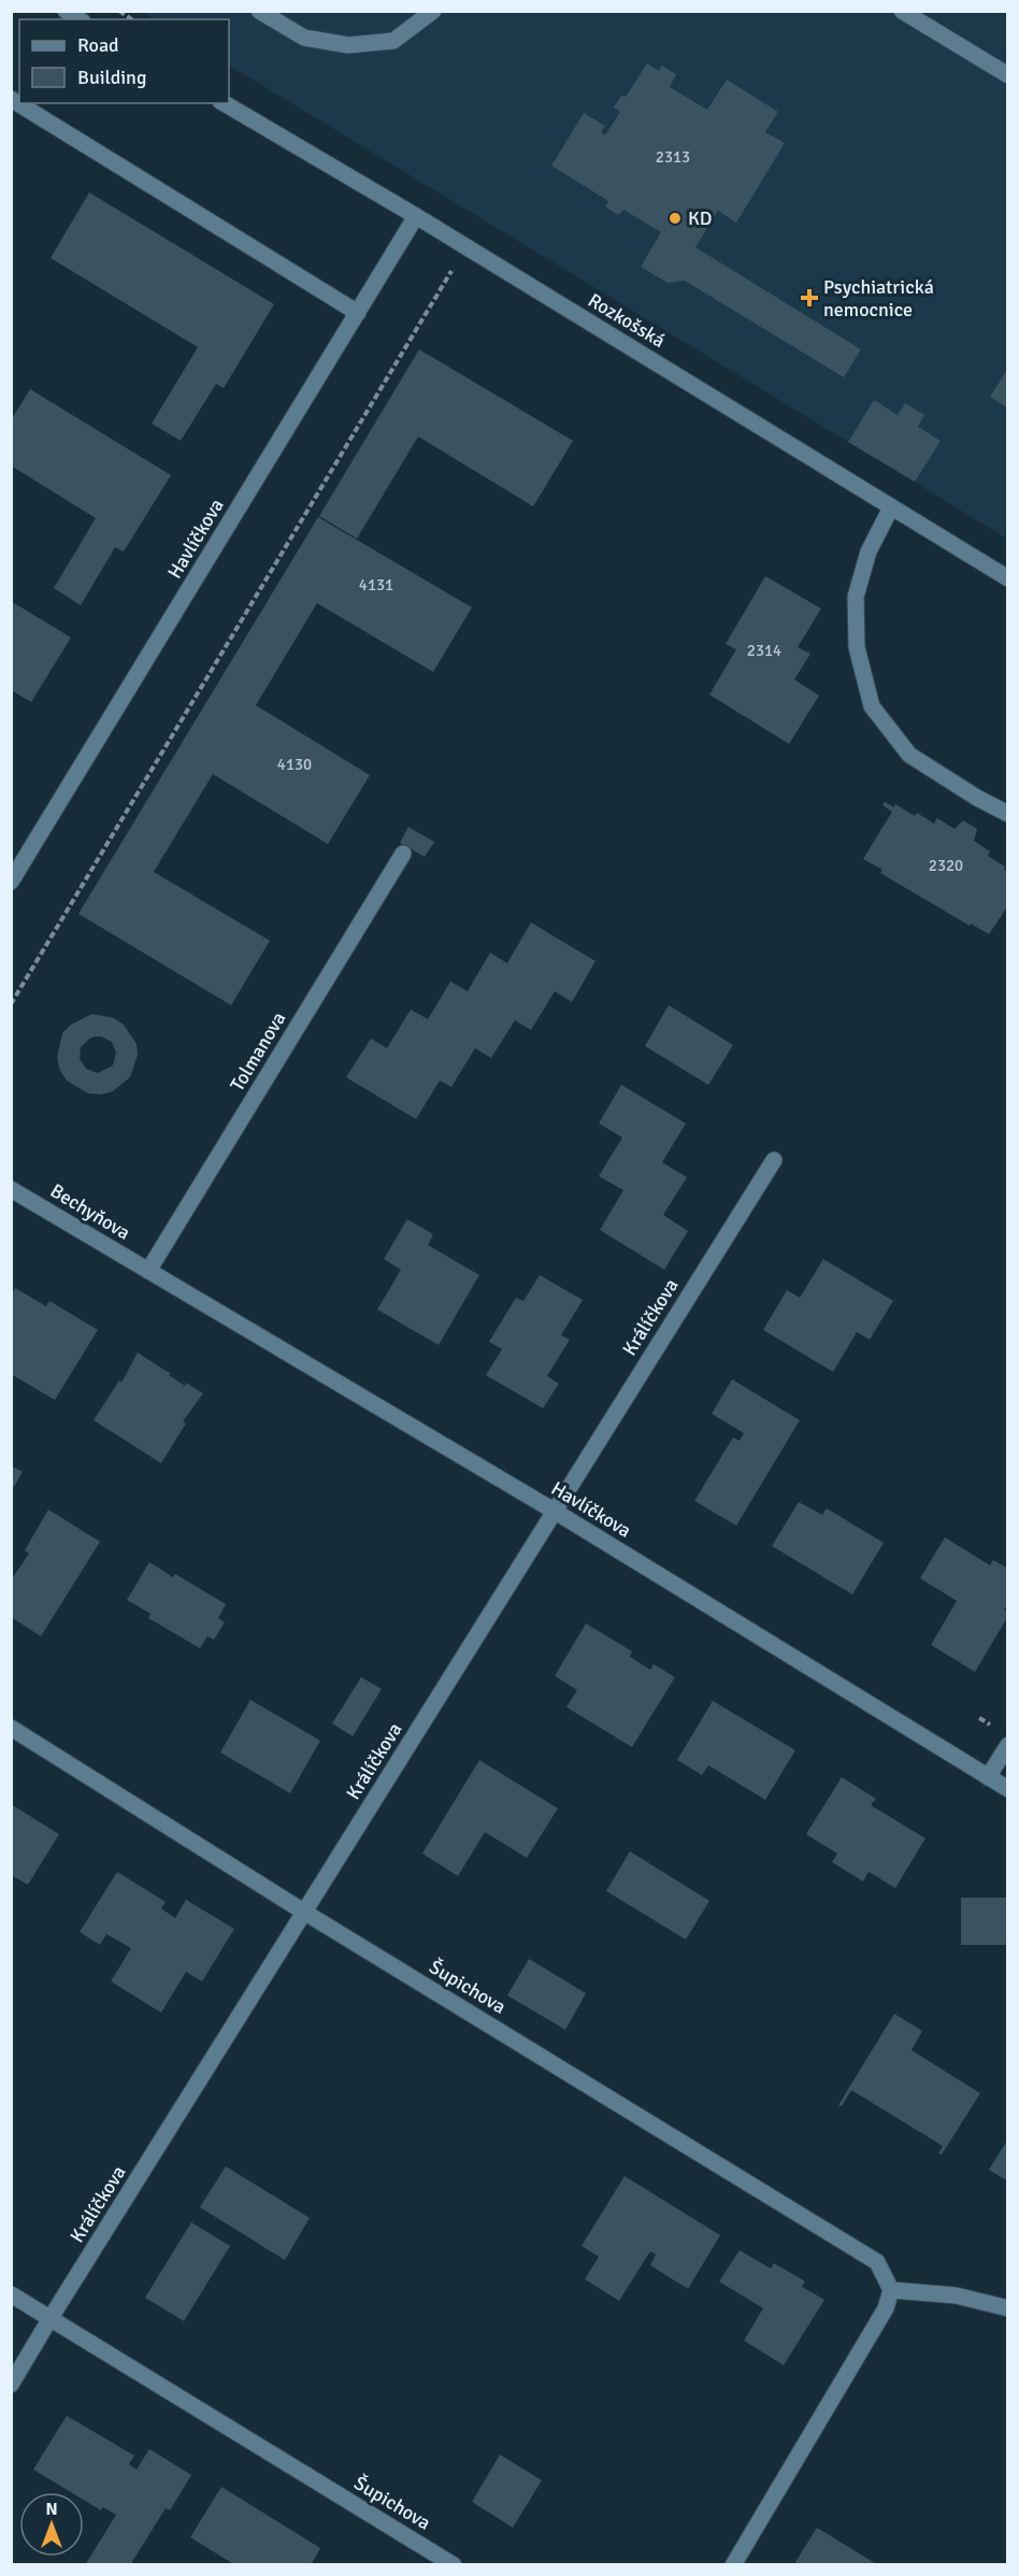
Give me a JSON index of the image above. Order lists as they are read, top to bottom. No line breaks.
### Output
{"streets":{"street":["Rozkošská","Havlíčkova","Tolmanova","Bechyňova","Králíčkova","Šupichova"]},"crossings":[["Rozkošská","Havlíčkova"],["Havlíčkova","Tolmanova"],["Havlíčkova","Bechyňova"],["Havlíčkova","Králíčkova"],["Tolmanova","Bechyňova"],["Králíčkova","Šupichova"]],"places":{"other":["KD"],"health":["Psychiatrická nemocnice"]},"house_numbers":["2313","4131","2314","4130","2320"],"legend":["Road","Building"],"north":"top"}
